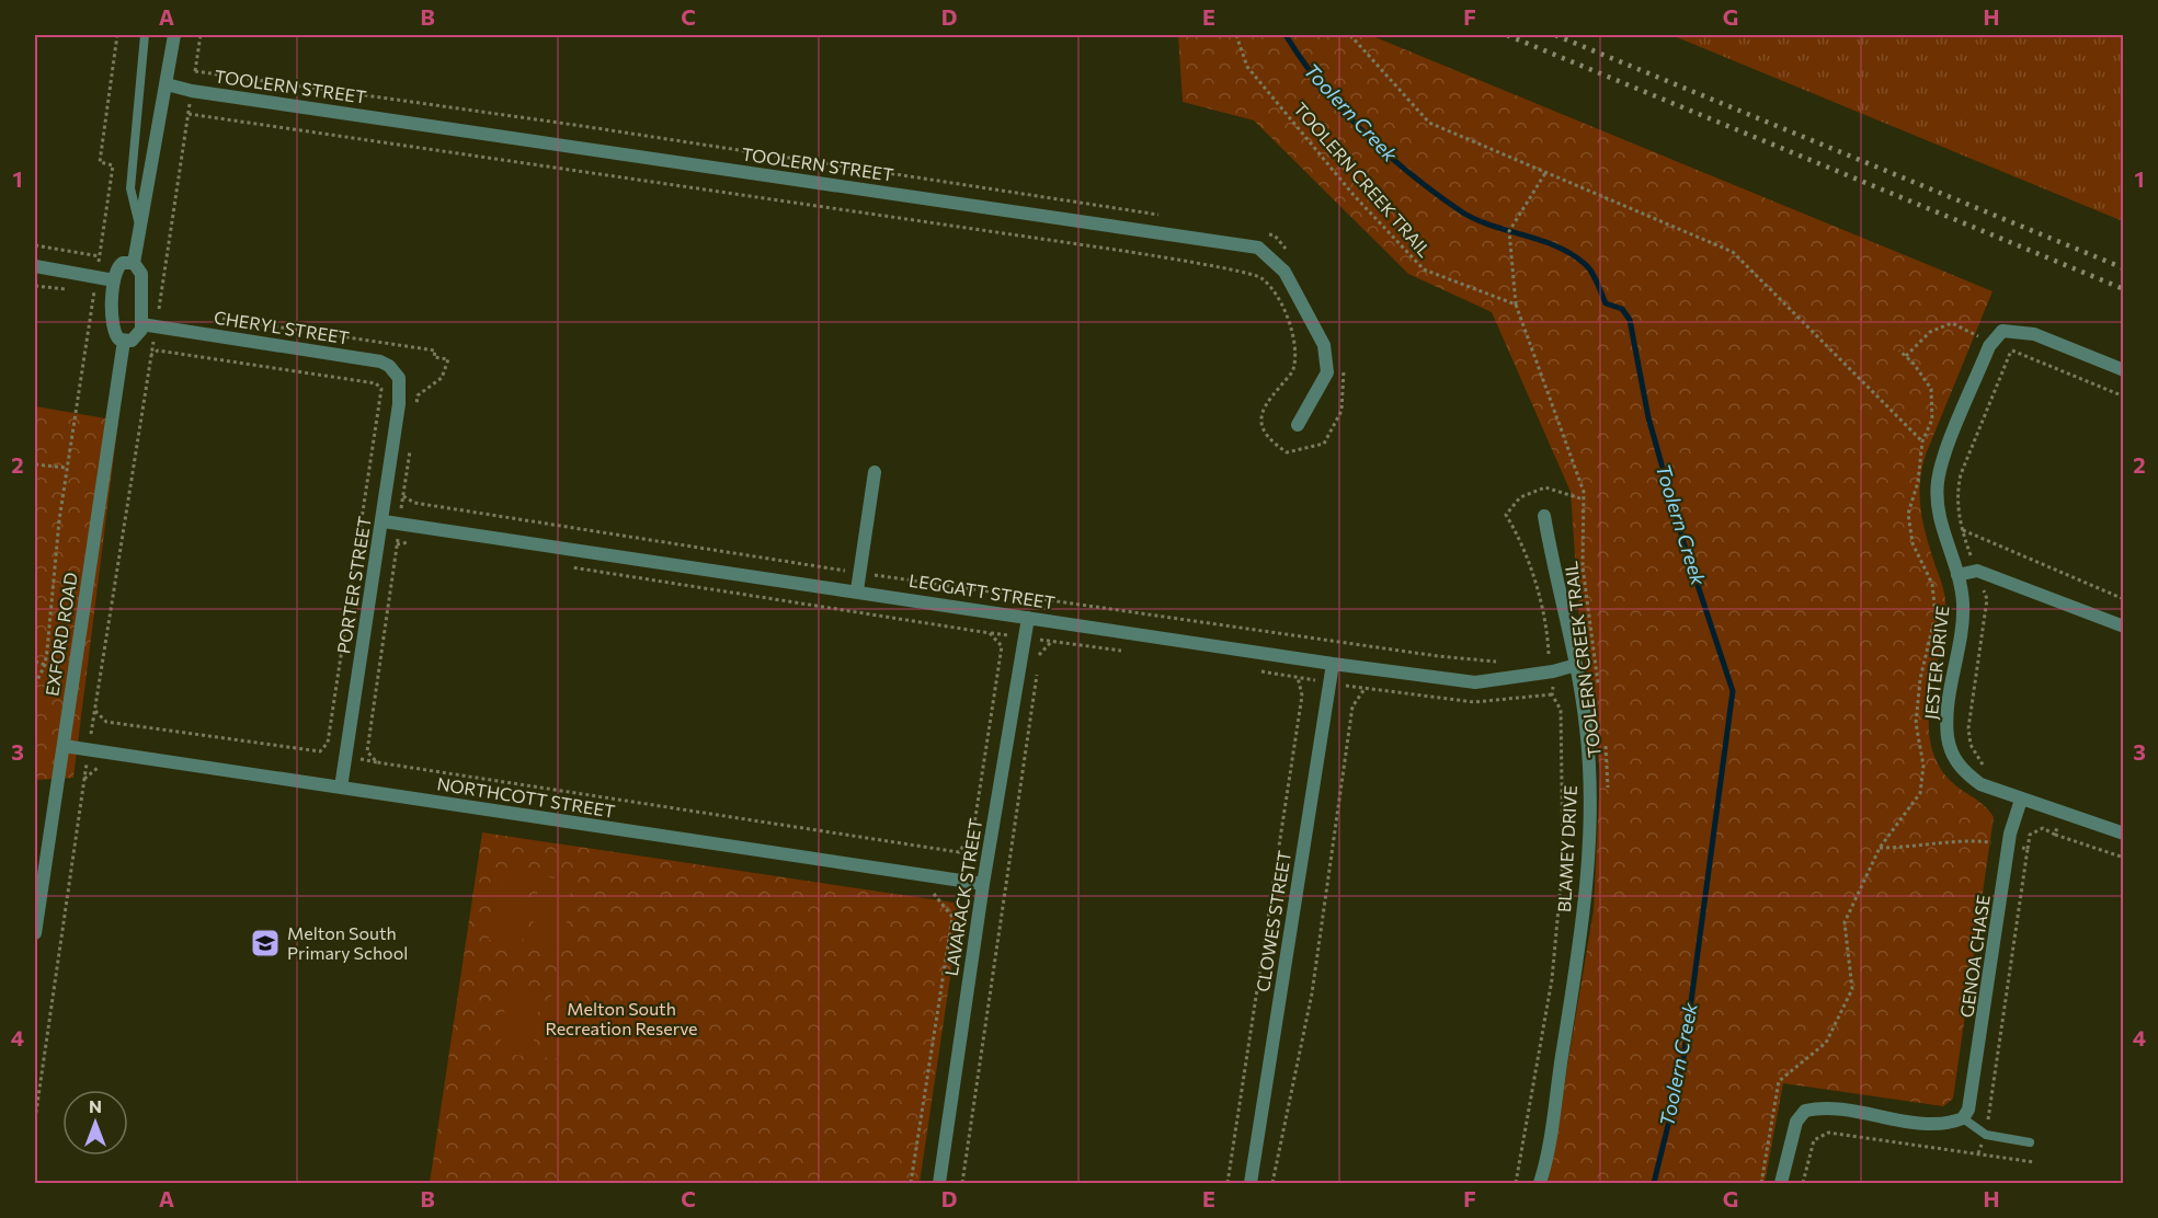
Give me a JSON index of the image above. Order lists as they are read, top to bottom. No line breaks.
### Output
{"streets":{"street":["TOOLERN STREET","CHERYL STREET","PORTER STREET","LEGGATT STREET","EXFORD ROAD","JESTER DRIVE","NORTHCOTT STREET","BLAMEY DRIVE","LAVARACK STREET","CLOWES STREET","GENOA CHASE"],"path":["TOOLERN CREEK TRAIL"]},"crossings":[["CHERYL STREET","PORTER STREET"],["PORTER STREET","LEGGATT STREET"],["PORTER STREET","NORTHCOTT STREET"],["LEGGATT STREET","BLAMEY DRIVE"],["LEGGATT STREET","LAVARACK STREET"],["LEGGATT STREET","CLOWES STREET"],["EXFORD ROAD","NORTHCOTT STREET"],["JESTER DRIVE","GENOA CHASE"],["NORTHCOTT STREET","LAVARACK STREET"]],"water":["Toolern Creek"],"parks":["Melton South Recreation Reserve"],"places":{"school or university":["Melton South Primary School"]},"north":"top","grid":{"columns":["A","B","C","D","E","F","G","H"],"rows":["1","2","3","4"]}}
